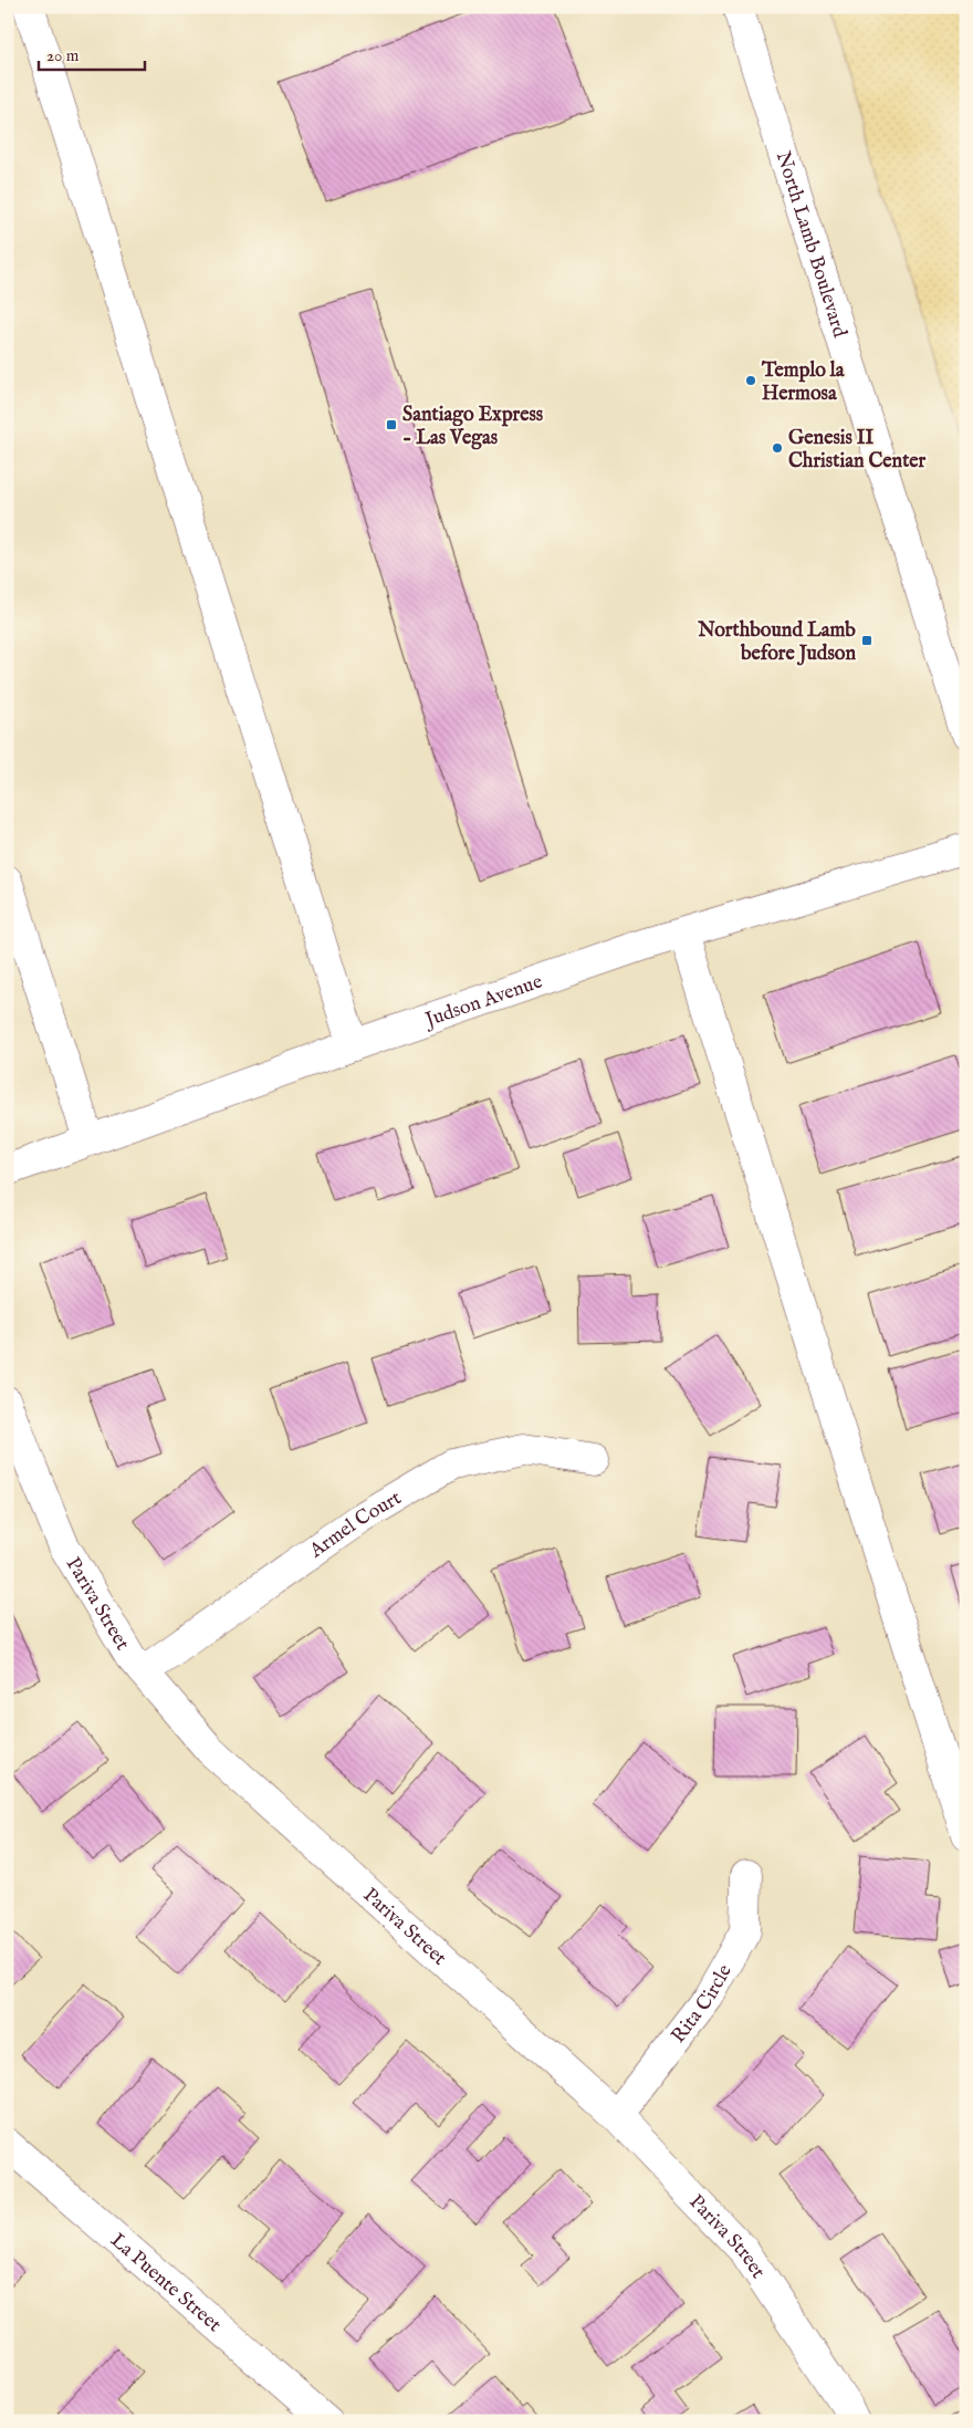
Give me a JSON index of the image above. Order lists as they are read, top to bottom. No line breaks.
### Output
{"streets":{"street":["North Lamb Boulevard","Judson Avenue","Armel Court","Pariva Street","Rita Circle","La Puente Street"]},"crossings":[["Armel Court","Pariva Street"],["Pariva Street","Rita Circle"]],"places":{"other":["Templo la Hermosa","Genesis II Christian Center"],"transit":["Santiago Express - Las Vegas","Northbound Lamb before Judson"]},"scale_bar":"20 m"}
